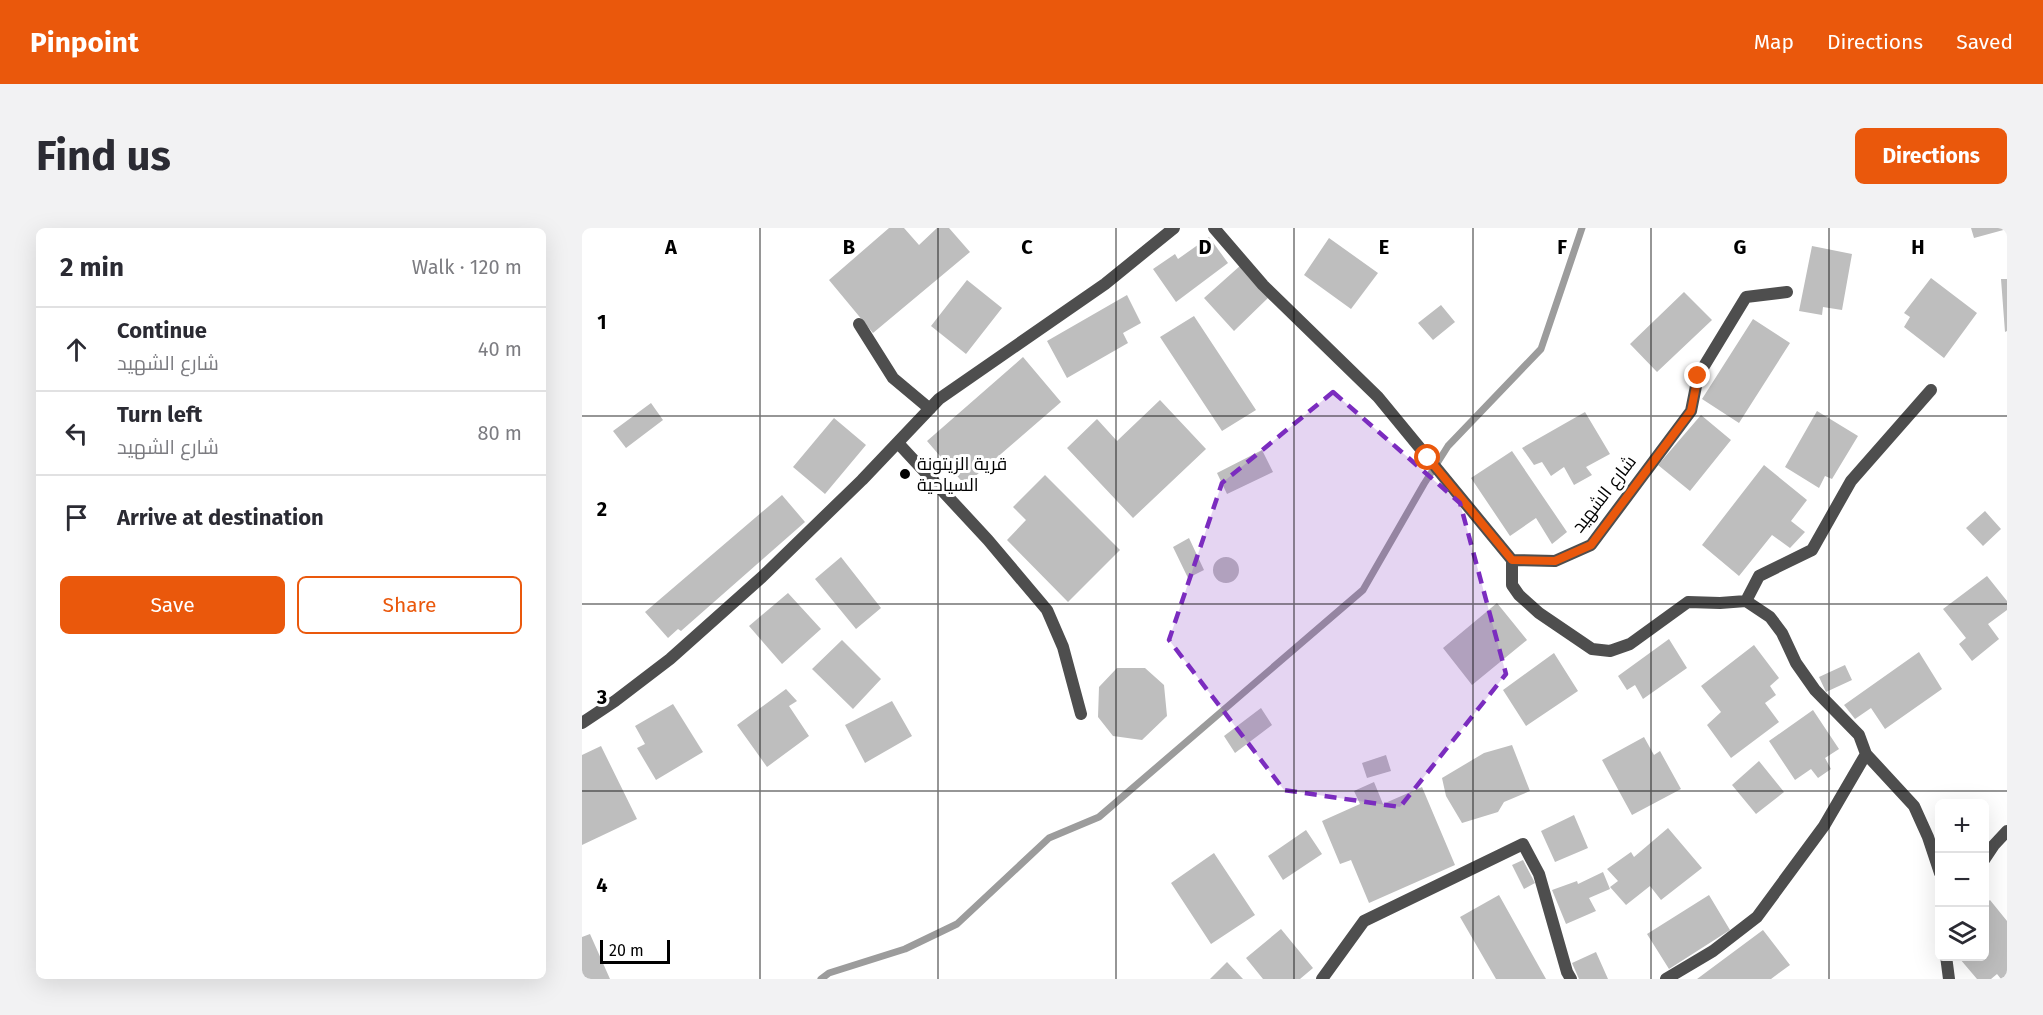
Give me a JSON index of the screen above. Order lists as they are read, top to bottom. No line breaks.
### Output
{"streets":{"street":["شارع الشهيد"]},"places":["قرية الزيتونة السياحية"],"scale_bar":"20 m","page":{"header":"Pinpoint","nav":["Map","Directions","Saved"],"buttons":["Directions",["Save","Share"]],"title":"Find us","heading":["2 min","Walk · 120 m"],"list":[["Continue","شارع الشهيد","40 m"],["Turn left","شارع الشهيد","80 m"],"Arrive at destination"],"map_buttons":["+","−"],"scale":"20 m"},"grid":{"columns":["A","B","C","D","E","F","G","H"],"rows":["1","2","3","4"]}}
